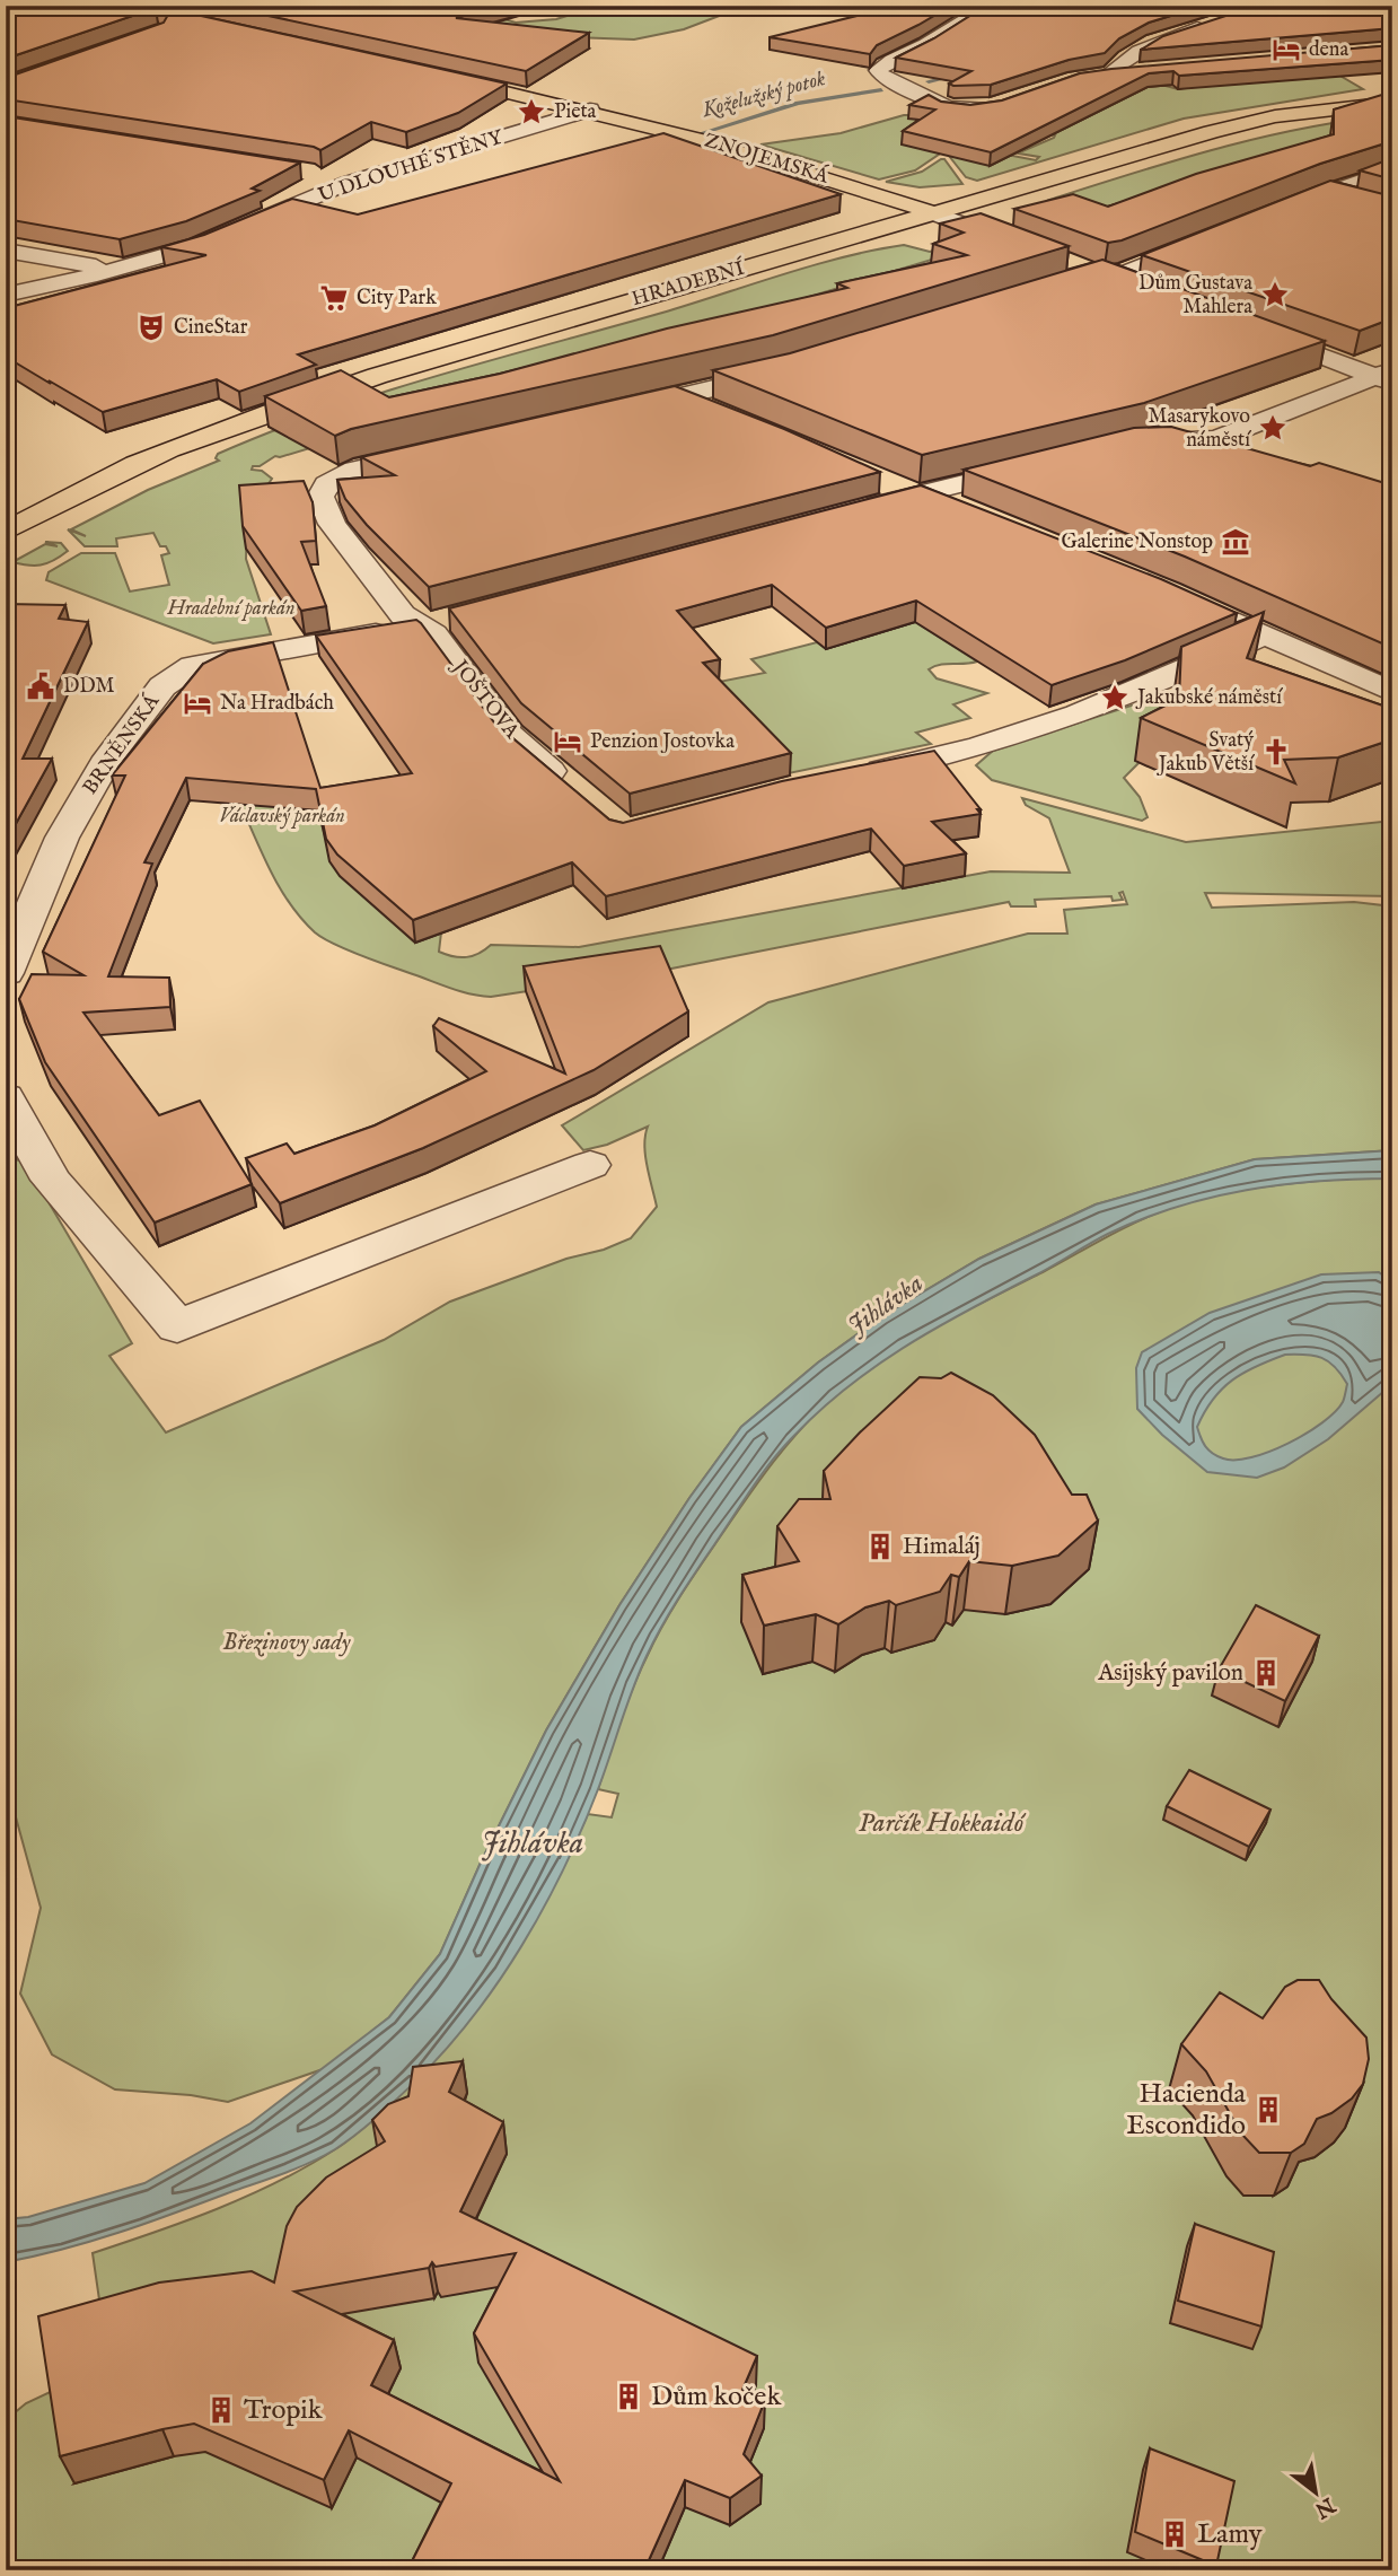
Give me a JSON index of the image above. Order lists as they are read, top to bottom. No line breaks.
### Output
{"streets":{"main road":["ZNOJEMSKÁ","HRADEBNÍ"],"street":["U DLOUHÉ STĚNY","JOŠTOVA","BRNĚNSKÁ"]},"crossings":[["ZNOJEMSKÁ","U DLOUHÉ STĚNY"],["ZNOJEMSKÁ","HRADEBNÍ"],["JOŠTOVA","BRNĚNSKÁ"]],"water":["Koželužský potok","Jihlávka"],"parks":["Hradební parkán","Václavský parkán","Březinovy sady","Parčík Hokkaidó"],"places":{"hotel":["dena","Na Hradbách","Penzion Jostovka"],"place":["Pieta","Dům Gustava Mahlera","Masarykovo náměstí","Jakubské náměstí"],"supermarket":["City Park"],"theatre":["CineStar"],"museum":["Galerine Nonstop"],"public building":["DDM"],"church":["Svatý Jakub Větší"],"building":["Himaláj","Asijský pavilon","Hacienda Escondido","Dům koček","Tropik","Lamy"]},"north":"bottom right"}
